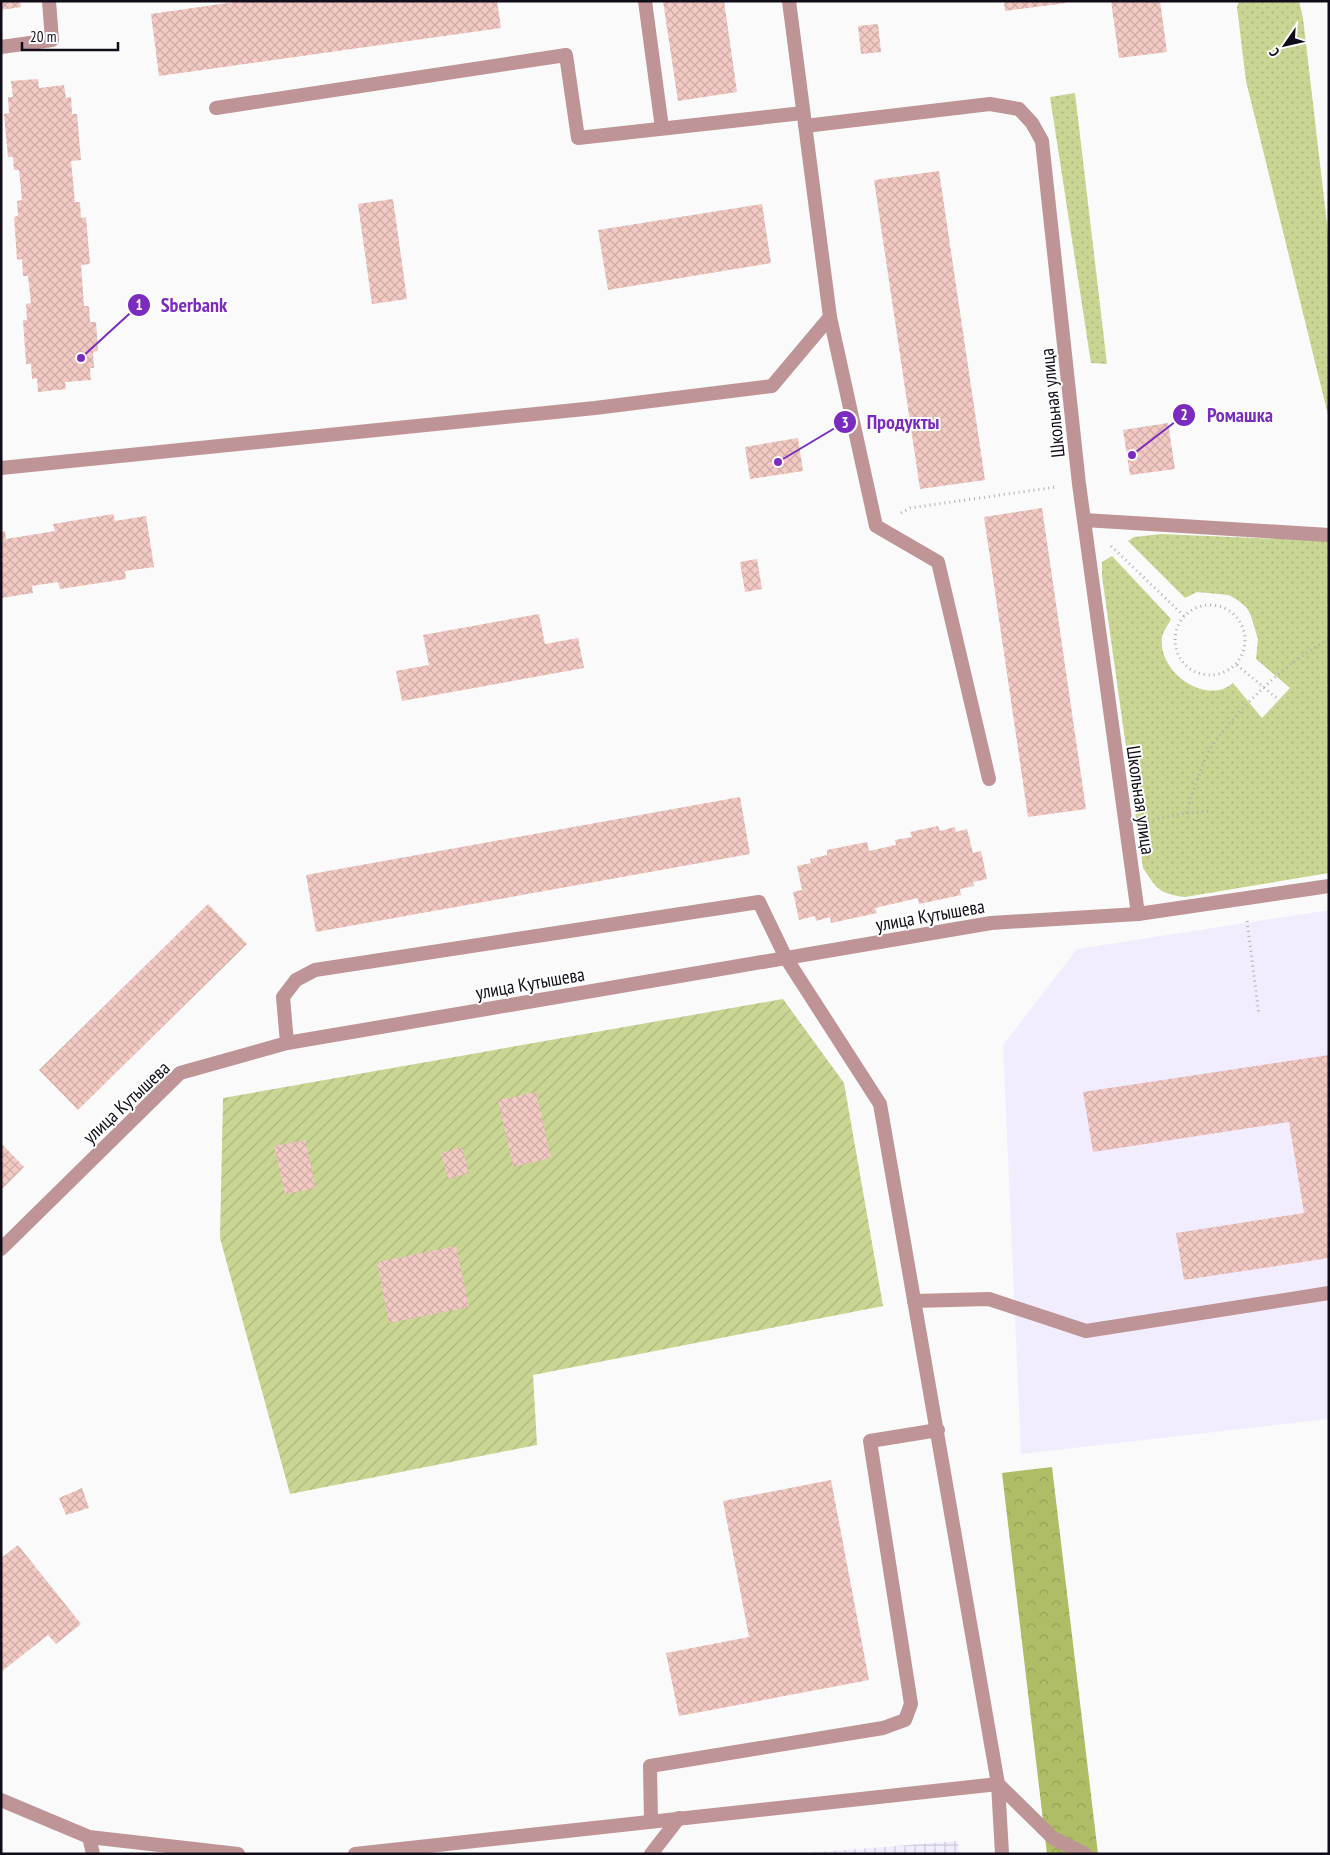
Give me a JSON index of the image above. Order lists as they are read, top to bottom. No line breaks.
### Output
{"streets":{"street":["Школьная улица","улица Кутышева"]},"crossings":[["Школьная улица","улица Кутышева"]],"places":["Sberbank","Ромашка","Продукты"],"scale_bar":"20 m","north":"bottom left"}
